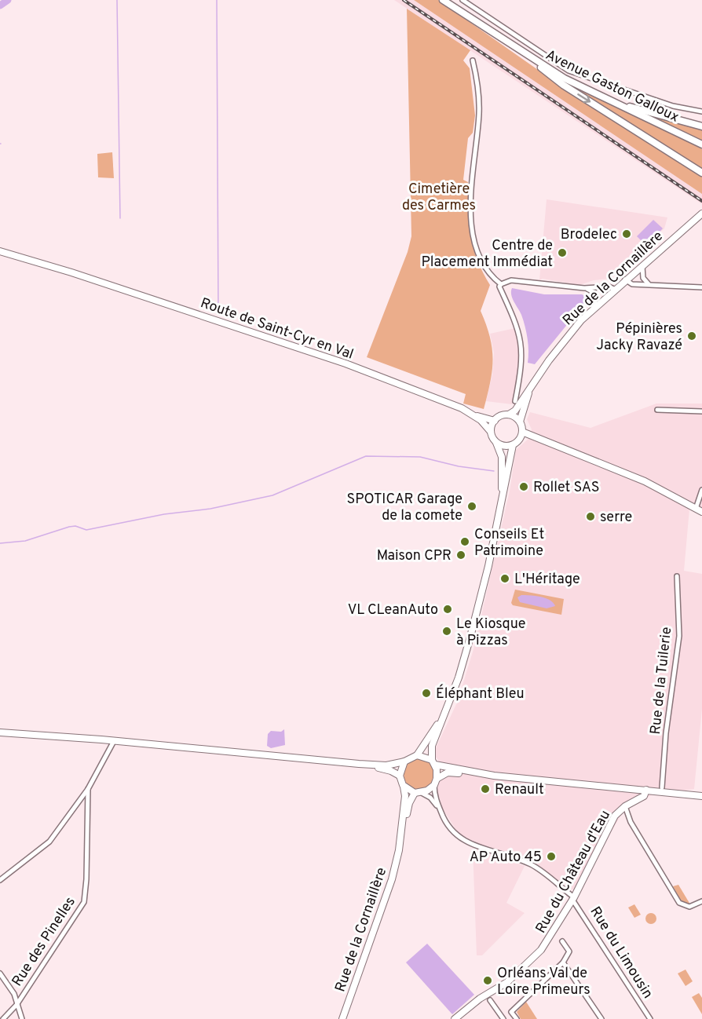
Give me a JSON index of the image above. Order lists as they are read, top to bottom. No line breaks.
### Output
{"streets":{"main road":["Avenue Gaston Galloux","Rue de la Cornaillère","Route de Saint-Cyr en Val","Rue du Château d'Eau"],"street":["Rue de la Tuilerie","Rue des Pinelles","Rue du Limousin"]},"crossings":[["Rue de la Cornaillère","Route de Saint-Cyr en Val"],["Rue du Château d'Eau","Rue du Limousin"]],"parks":["Cimetière des Carmes"],"places":["Brodelec","Centre de Placement Immédiat","Pépinières Jacky Ravazé","Rollet SAS","SPOTICAR Garage de la comete","serre","Conseils Et Patrimoine","Maison CPR","L'Héritage","VL CLeanAuto","Le Kiosque à Pizzas","Éléphant Bleu","Renault","AP Auto 45","Orléans Val de Loire Primeurs"]}
